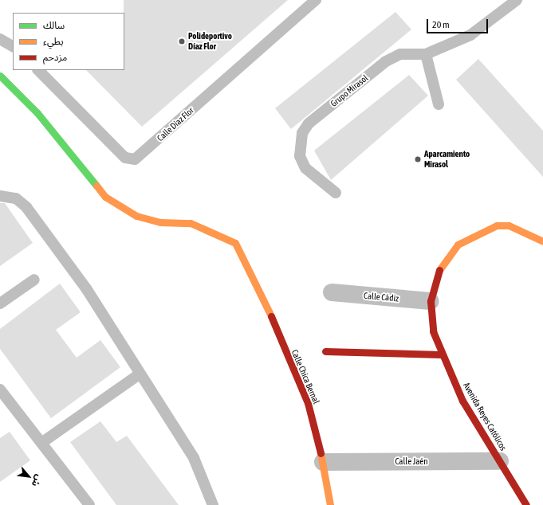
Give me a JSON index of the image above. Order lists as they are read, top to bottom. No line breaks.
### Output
{"streets":{"street":["Calle Cádiz","Calle Chica Bernal","Avenida Reyes Católicos","Calle Jaén"],"lane":["Grupo Mirasol","Calle Diaz Flor"]},"crossings":[["Calle Cádiz","Avenida Reyes Católicos"],["Calle Chica Bernal","Calle Jaén"],["Avenida Reyes Católicos","Calle Jaén"]],"places":["Polideportivo Díaz Flor","Aparcamiento Mirasol"],"legend":["سالك","بطيء","مزدحم"],"scale_bar":"20 m","north":"bottom right"}
